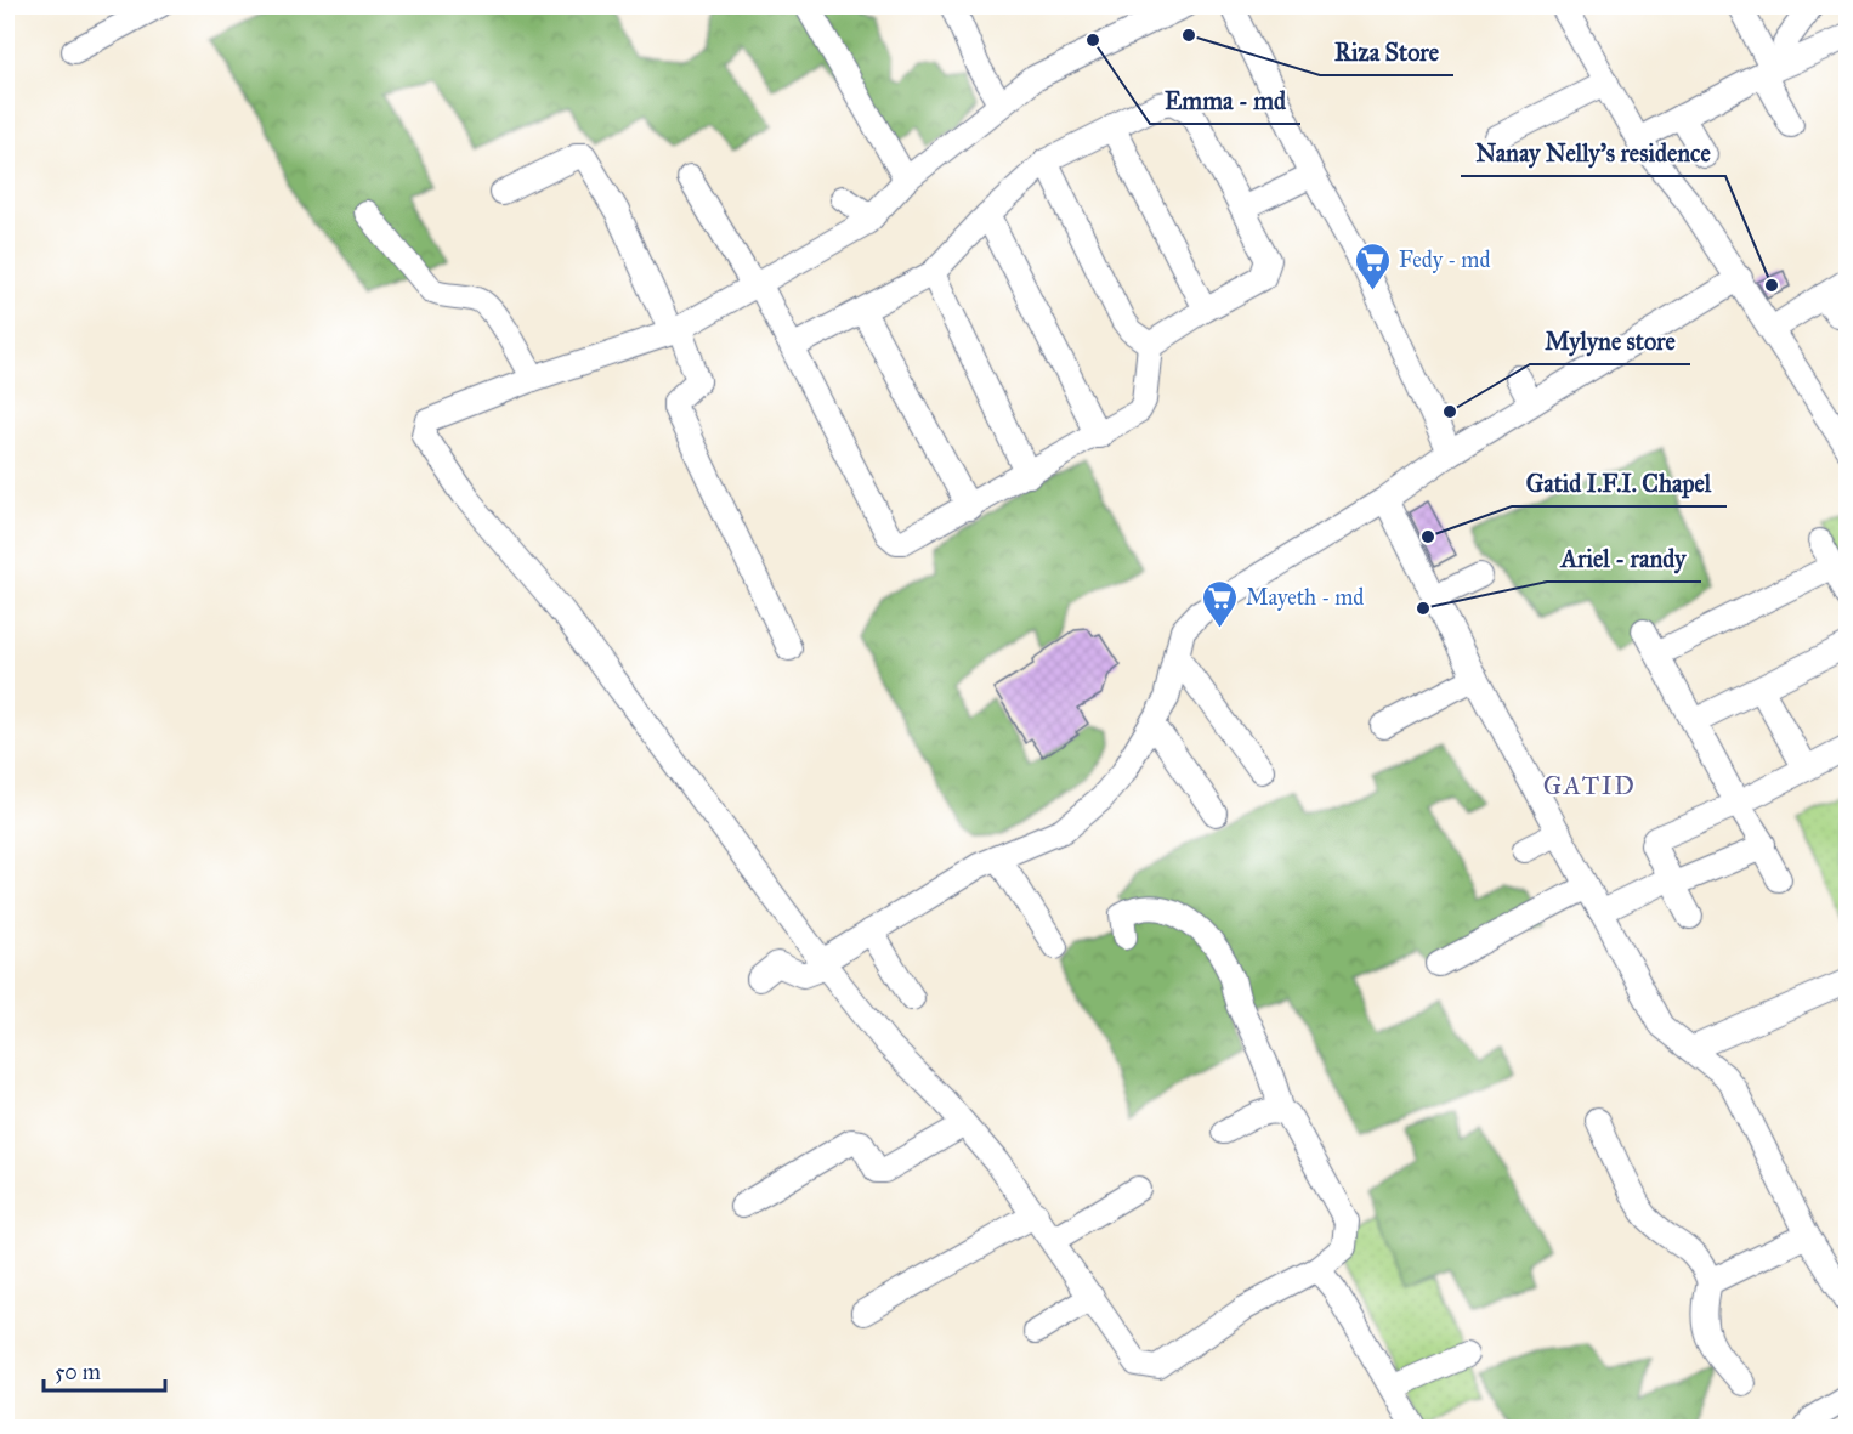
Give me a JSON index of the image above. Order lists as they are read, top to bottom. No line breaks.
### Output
{"districts":["GATID"],"places":{"other":["Riza Store","Emma - md","Nanay Nelly's residence","Mylyne store","Gatid I.F.I. Chapel","Ariel - randy"],"supermarket":["Fedy - md","Mayeth - md"]},"scale_bar":"50 m"}
